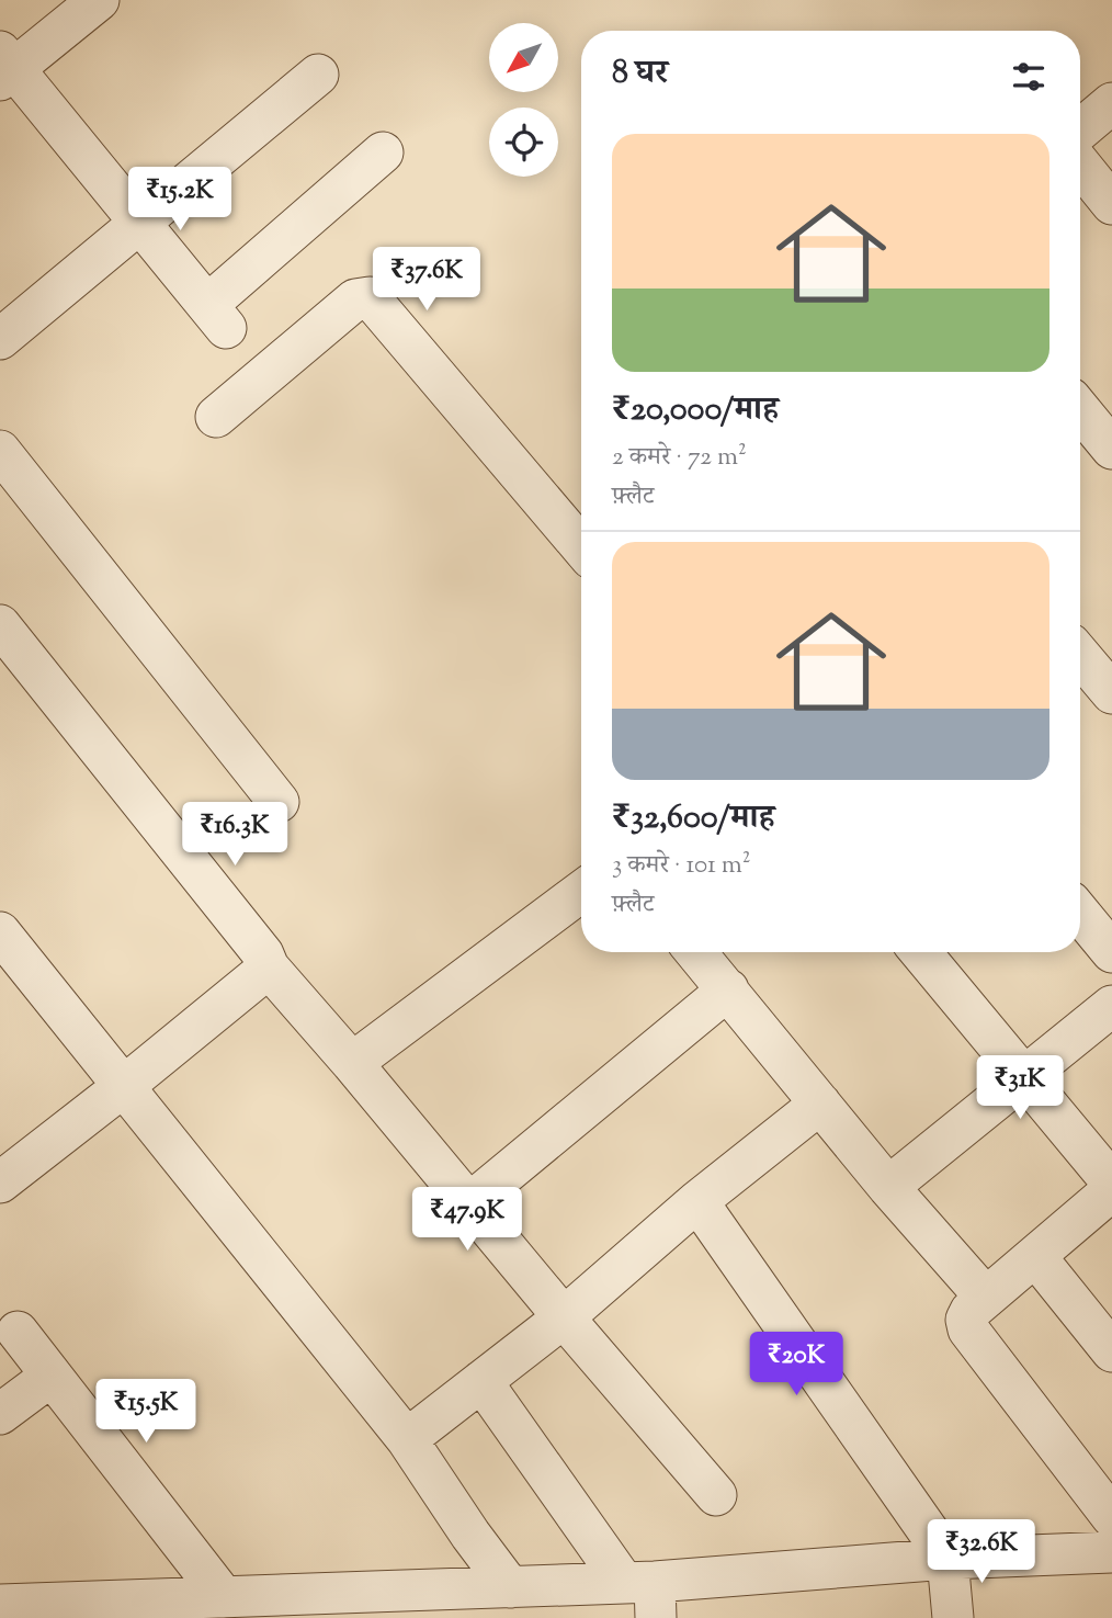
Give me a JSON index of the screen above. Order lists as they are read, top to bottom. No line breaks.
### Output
{"north":"bottom left","page":{"heading":"8 घर","list":[{"name":"₹20,000/माह","note":"2 कमरे · 72 m² · फ़्लैट"},{"name":"₹32,600/माह","note":"3 कमरे · 101 m² · फ़्लैट"}],"price":["₹15.2K","₹37.6K","₹16.3K","₹31K","₹47.9K","₹20K","₹15.5K","₹32.6K"]}}
